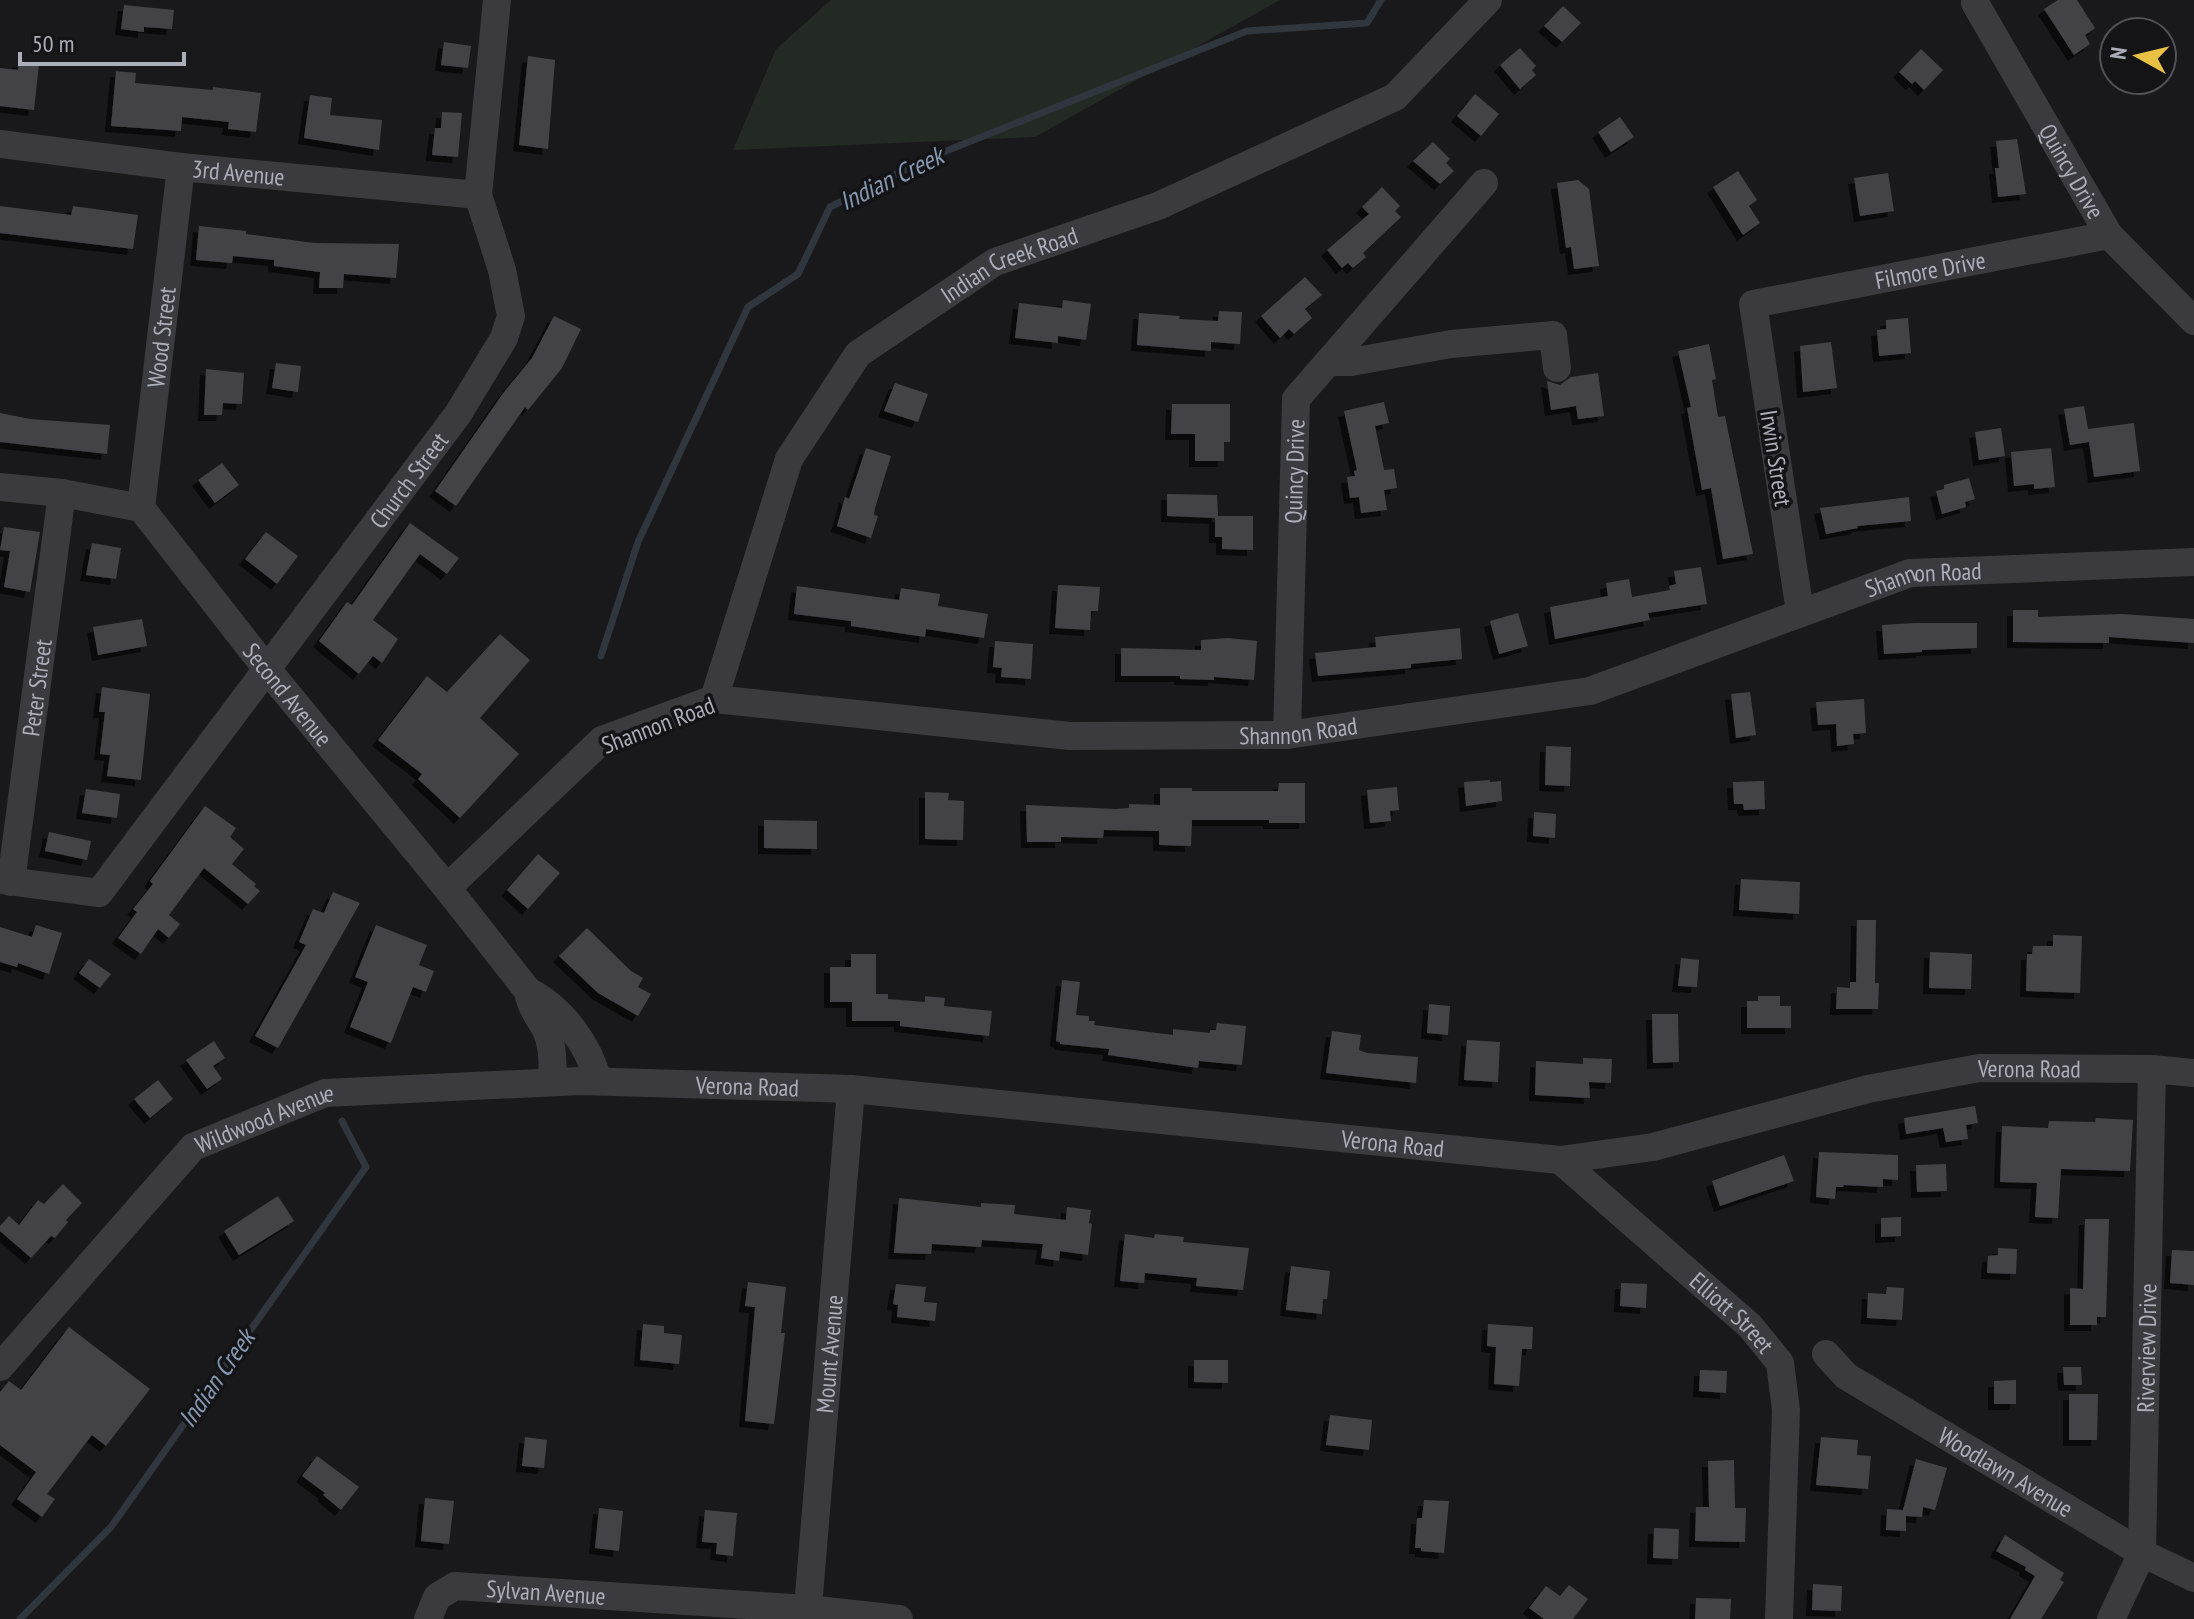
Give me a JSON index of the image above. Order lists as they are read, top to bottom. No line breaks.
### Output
{"streets":{"street":["Quincy Drive","3rd Avenue","Indian Creek Road","Filmore Drive","Wood Street","Irwin Street","Church Street","Shannon Road","Peter Street","Second Avenue","Verona Road","Wildwood Avenue","Elliott Street","Riverview Drive","Mount Avenue","Woodlawn Avenue","Sylvan Avenue"]},"crossings":[["Quincy Drive","Filmore Drive"],["Quincy Drive","Shannon Road"],["3rd Avenue","Wood Street"],["3rd Avenue","Church Street"],["Indian Creek Road","Shannon Road"],["Filmore Drive","Irwin Street"],["Wood Street","Second Avenue"],["Irwin Street","Shannon Road"],["Church Street","Peter Street"],["Church Street","Second Avenue"],["Shannon Road","Second Avenue"],["Second Avenue","Verona Road"],["Second Avenue","Wildwood Avenue"],["Verona Road","Wildwood Avenue"],["Verona Road","Elliott Street"],["Verona Road","Riverview Drive"],["Verona Road","Mount Avenue"],["Riverview Drive","Woodlawn Avenue"],["Mount Avenue","Sylvan Avenue"]],"water":["Indian Creek"],"scale_bar":"50 m","north":"left"}
